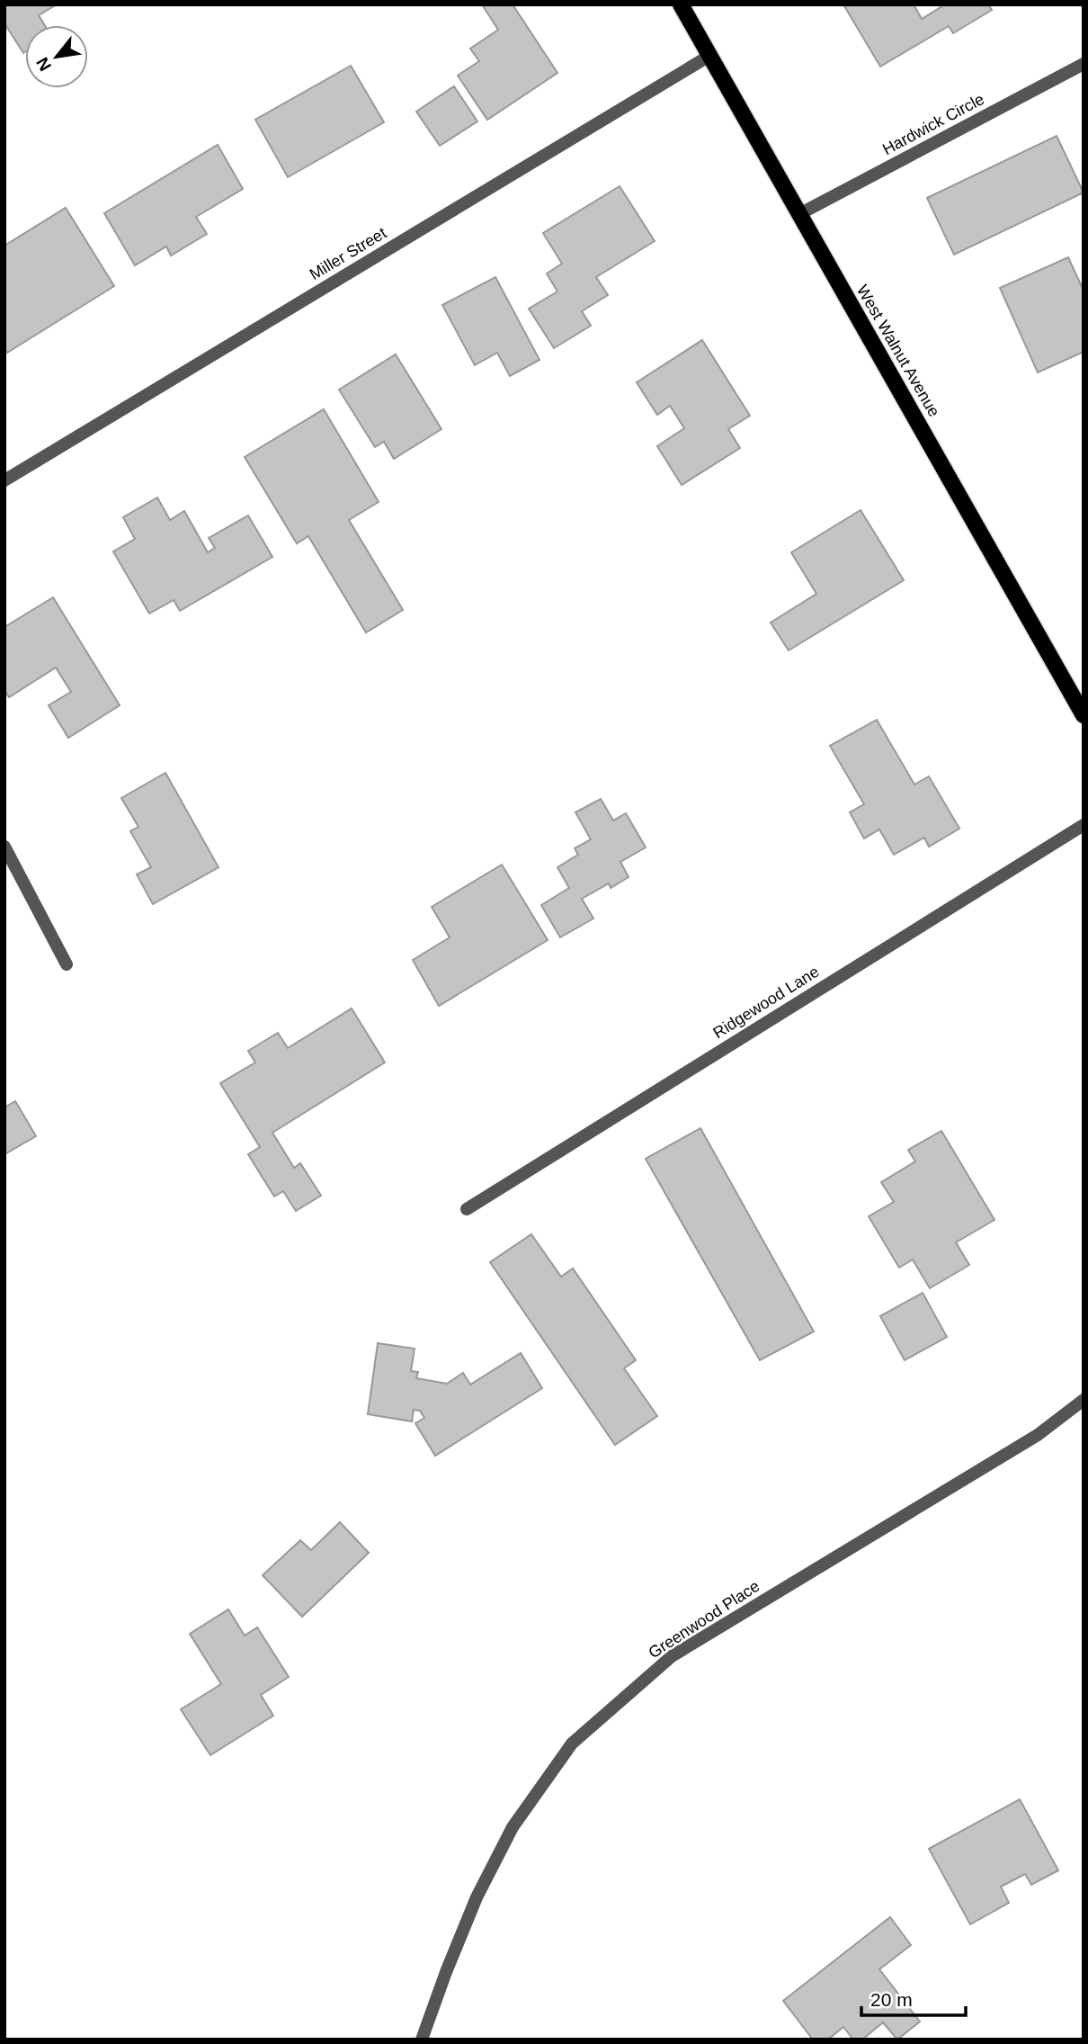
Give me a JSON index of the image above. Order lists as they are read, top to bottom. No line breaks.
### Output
{"streets":{"main road":["West Walnut Avenue"],"street":["Hardwick Circle","Miller Street","Ridgewood Lane","Greenwood Place"]},"crossings":[["Hardwick Circle","West Walnut Avenue"],["Miller Street","West Walnut Avenue"]],"scale_bar":"20 m","north":"bottom left"}
